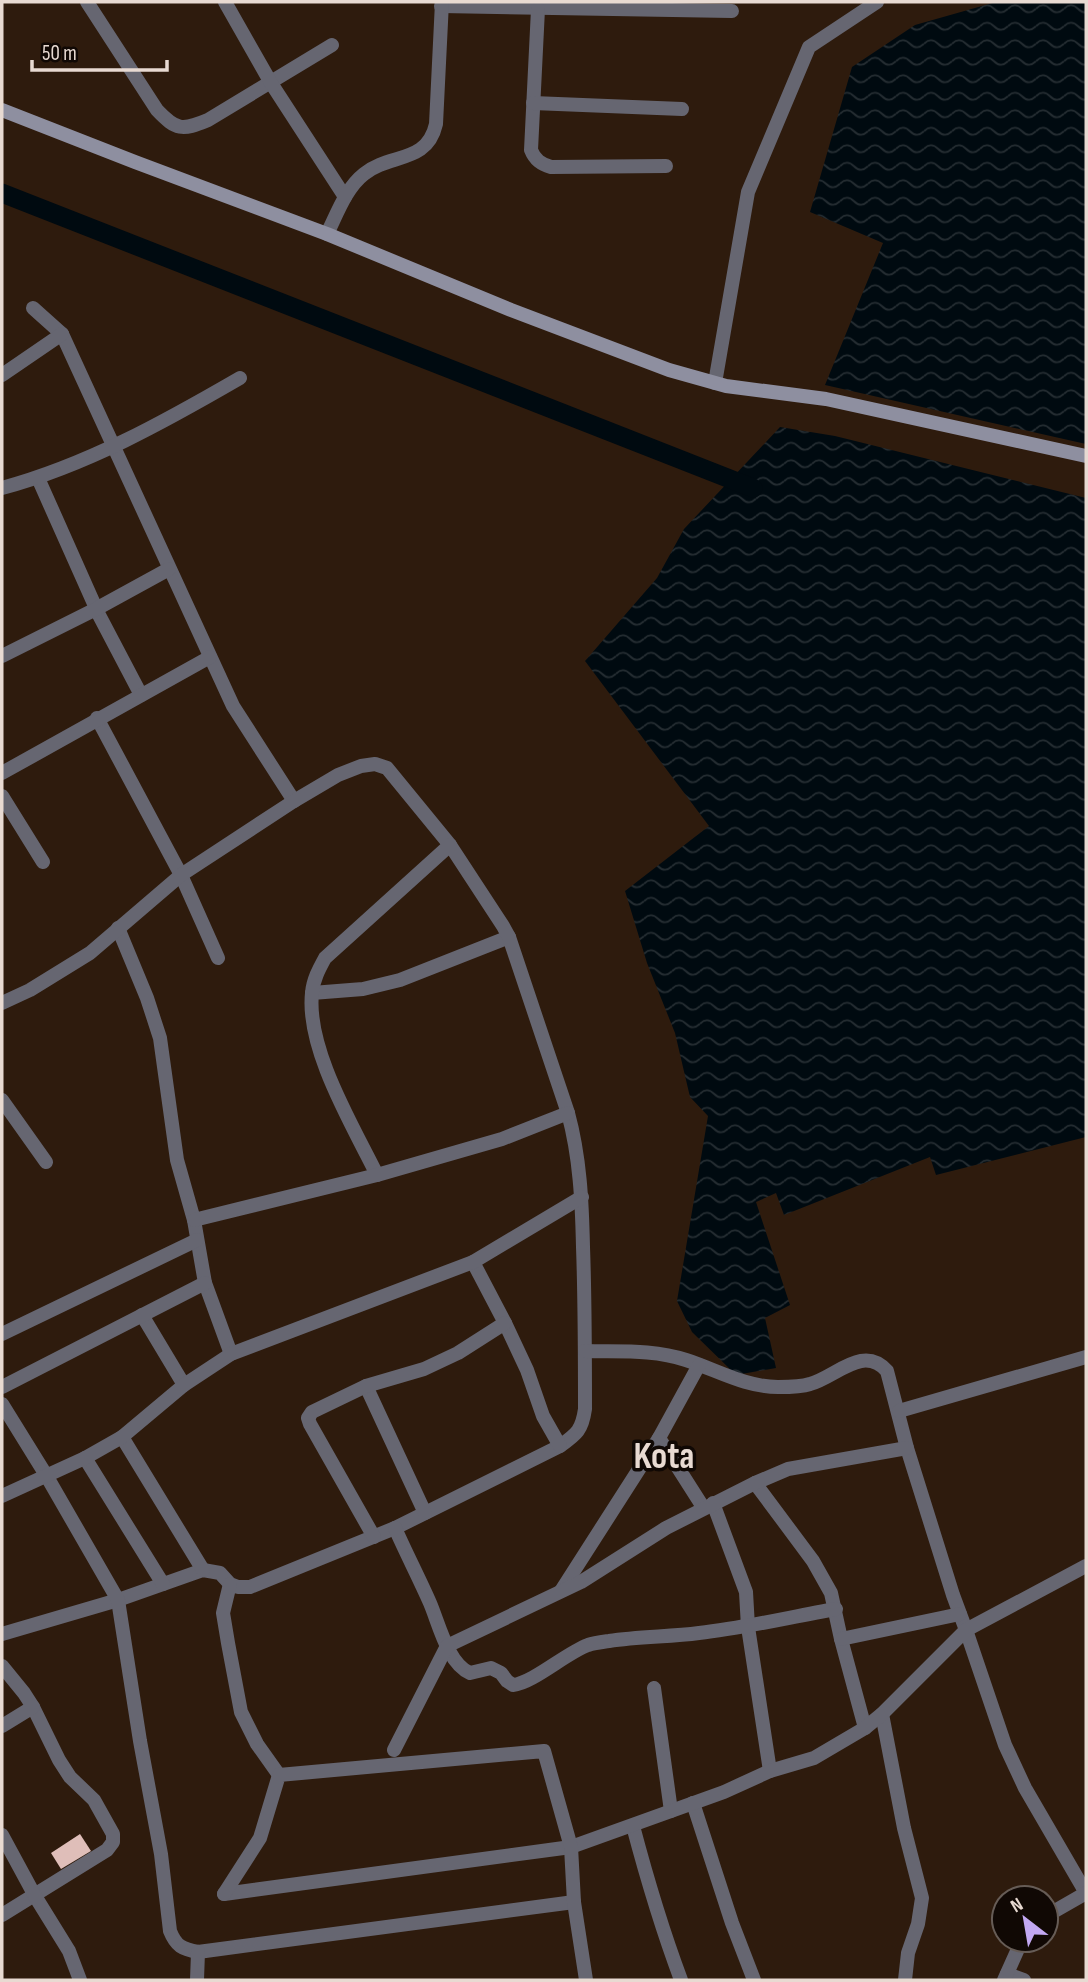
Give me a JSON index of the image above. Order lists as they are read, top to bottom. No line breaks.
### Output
{"districts":["Kota"],"scale_bar":"50 m","north":"top left"}
